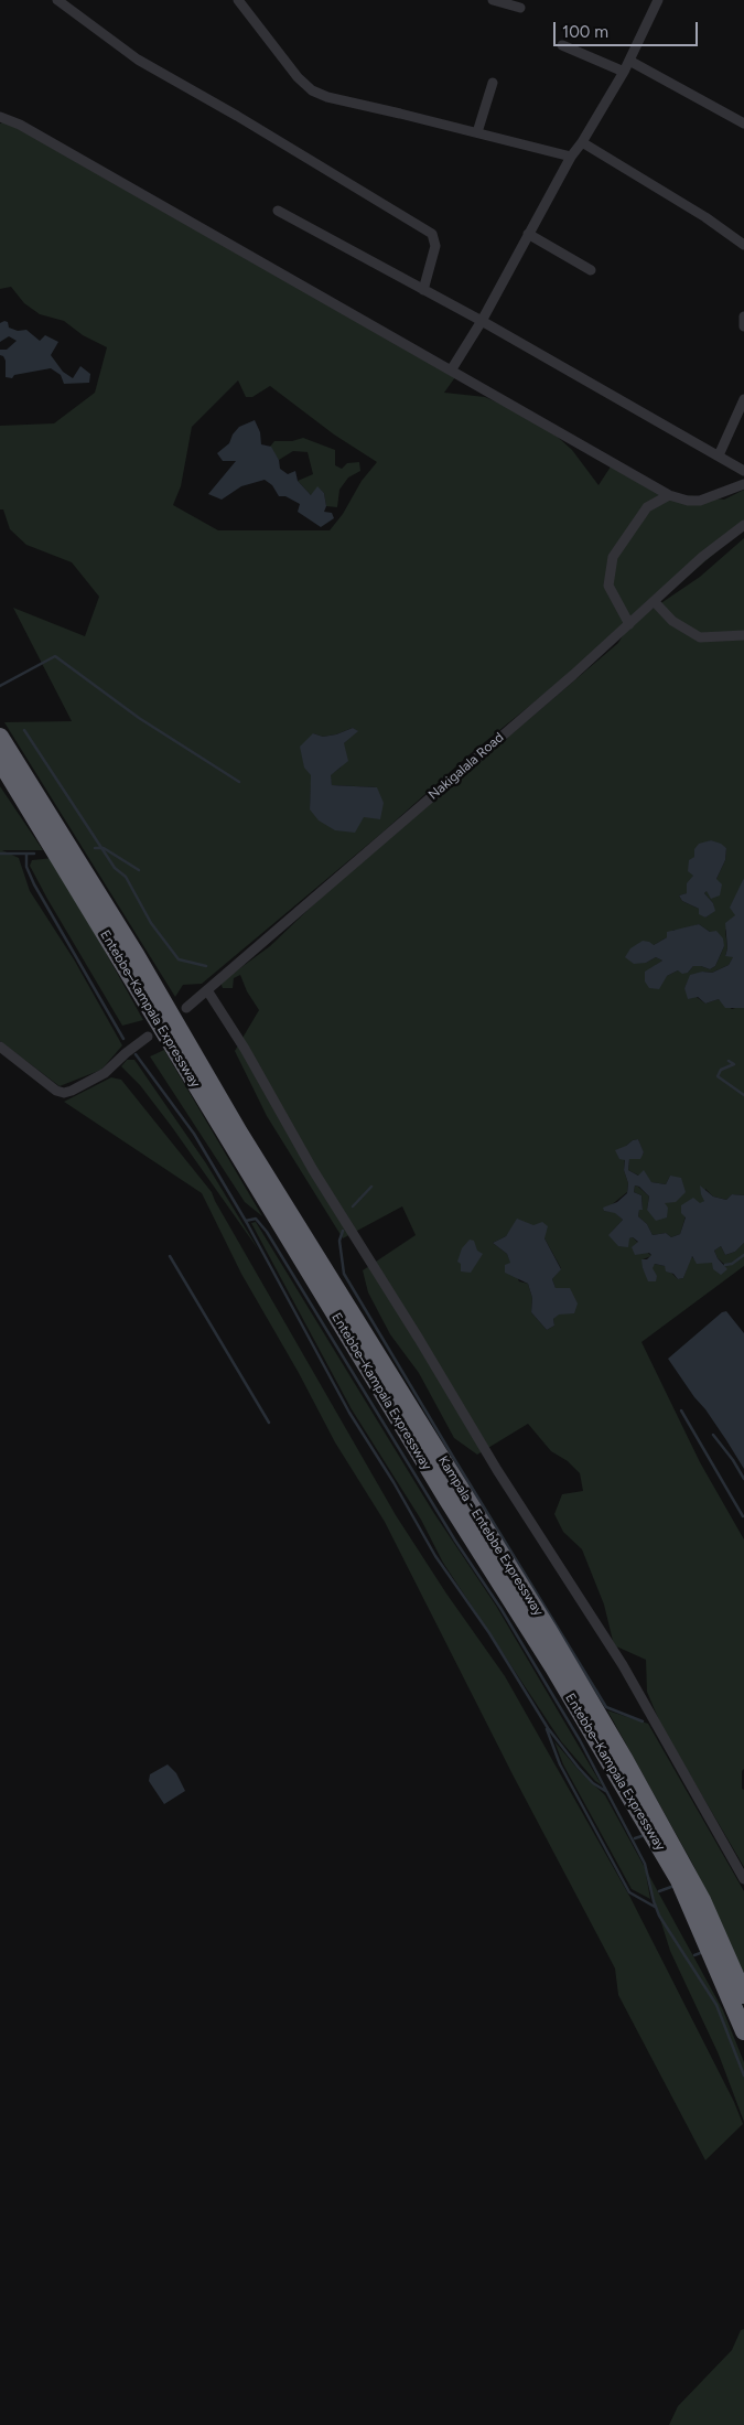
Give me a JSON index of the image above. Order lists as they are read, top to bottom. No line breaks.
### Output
{"streets":{"highway":["Entebbe–Kampala Expressway","Kampala - Entebbe Expressway"],"street":["Nakigalala Road"]},"crossings":[["Entebbe–Kampala Expressway","Kampala - Entebbe Expressway"]],"scale_bar":"100 m"}
